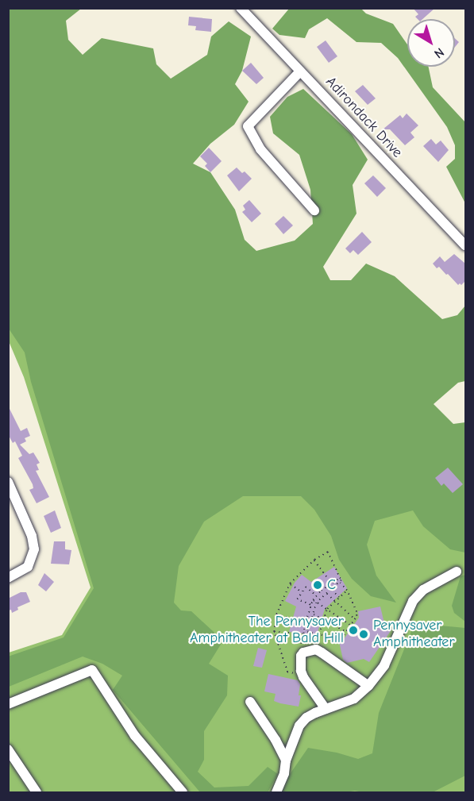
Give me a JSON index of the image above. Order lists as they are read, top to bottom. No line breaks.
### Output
{"streets":{"street":["Adirondack Drive"]},"places":["C","The Pennysaver Amphitheater at Bald Hill","Pennysaver Amphitheater"],"north":"bottom right"}
